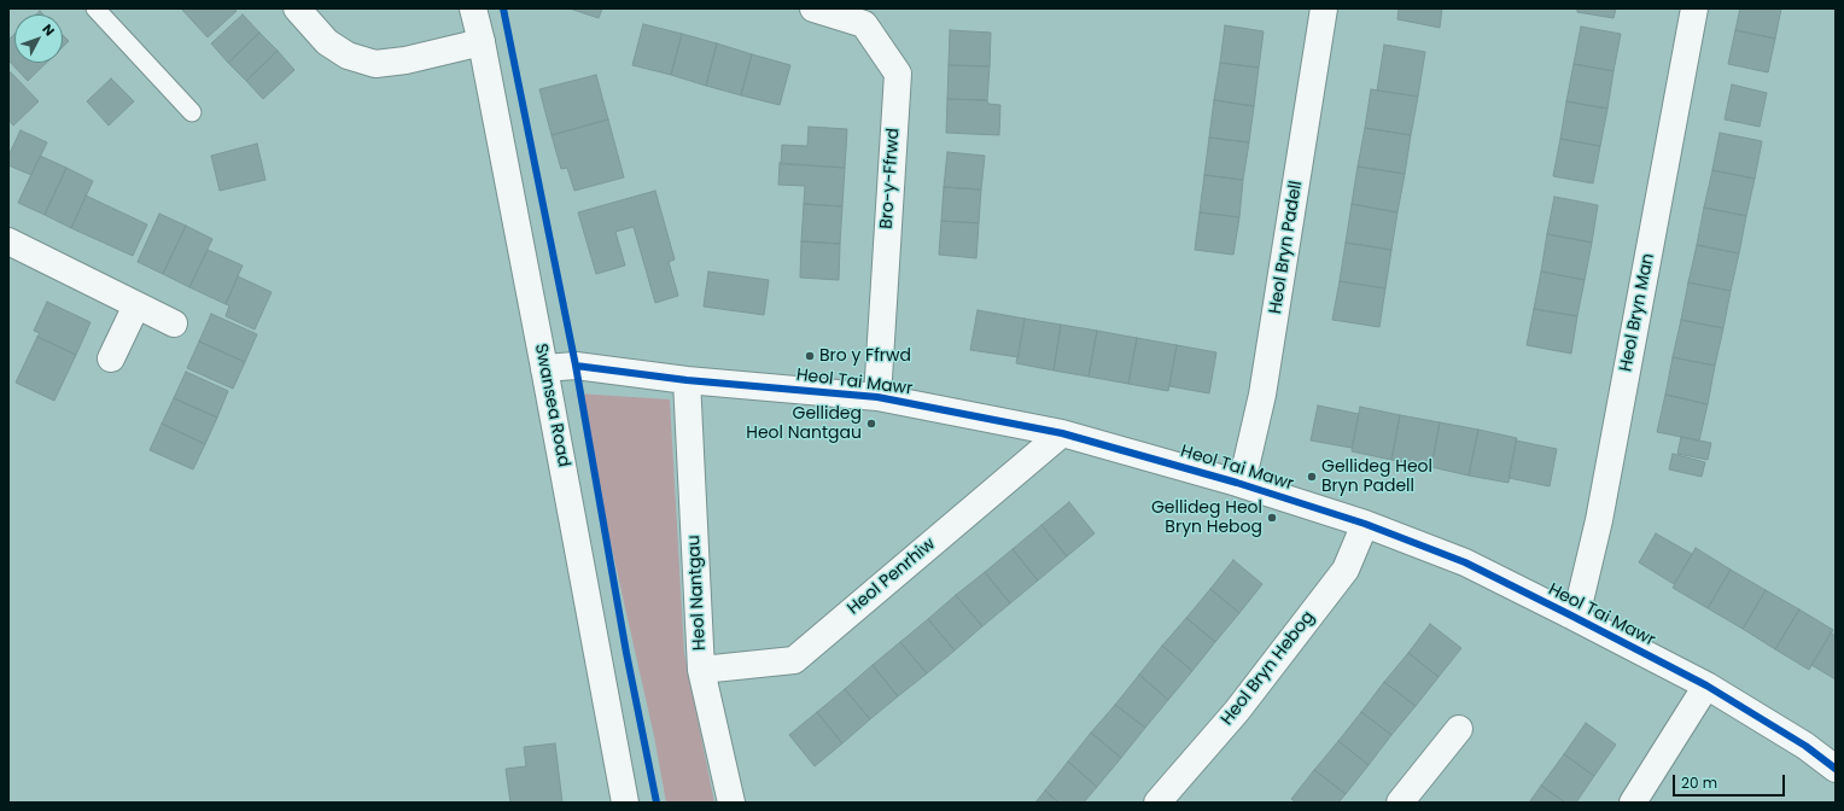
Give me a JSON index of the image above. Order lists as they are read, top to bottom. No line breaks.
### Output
{"streets":{"street":["Bro-y-Ffrwd","Heol Bryn Padell","Heol Bryn Man","Heol Tai Mawr","Swansea Road","Heol Penrhiw","Heol Nantgau","Heol Bryn Hebog"]},"crossings":[["Bro-y-Ffrwd","Heol Tai Mawr"],["Heol Bryn Padell","Heol Tai Mawr"],["Heol Bryn Man","Heol Tai Mawr"],["Heol Tai Mawr","Swansea Road"],["Heol Tai Mawr","Heol Penrhiw"],["Heol Tai Mawr","Heol Nantgau"],["Heol Tai Mawr","Heol Bryn Hebog"],["Heol Penrhiw","Heol Nantgau"]],"places":["Bro y Ffrwd","Gellideg Heol Nantgau","Gellideg Heol Bryn Padell","Gellideg Heol Bryn Hebog"],"scale_bar":"20 m","north":"top right"}
